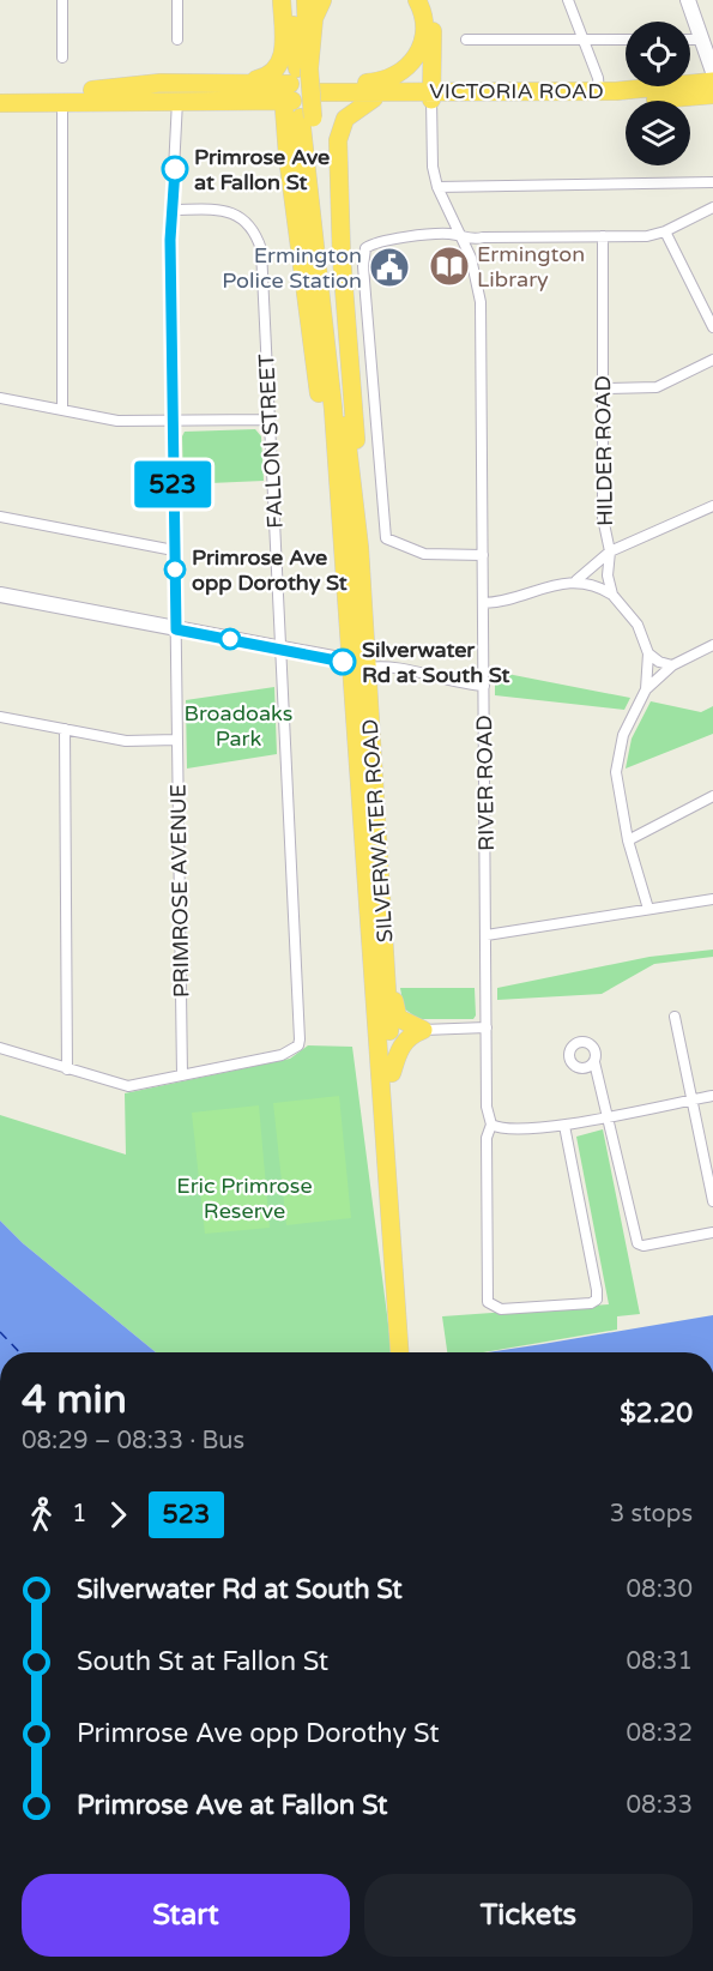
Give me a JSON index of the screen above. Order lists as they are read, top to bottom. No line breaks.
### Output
{"streets":{"highway":["VICTORIA ROAD","SILVERWATER ROAD"],"street":["FALLON STREET","HILDER ROAD","RIVER ROAD","PRIMROSE AVENUE"]},"crossings":[["VICTORIA ROAD","RIVER ROAD"],["VICTORIA ROAD","SILVERWATER ROAD"],["VICTORIA ROAD","PRIMROSE AVENUE"],["FALLON STREET","PRIMROSE AVENUE"]],"parks":["Broadoaks Park","Eric Primrose Reserve"],"places":{"other":["Primrose Ave at Fallon St","Primrose Ave opp Dorothy St","Silverwater Rd at South St"],"library":["Ermington Library"],"public building":["Ermington Police Station"]},"lines":["bus line 523"],"page":{"on_map":"523","heading":["4 min","08:29 – 08:33 · Bus","$2.20"],"legs":["1","523","3 stops"],"list":[{"name":"Silverwater Rd at South St","value":"08:30"},{"name":"South St at Fallon St","value":"08:31"},{"name":"Primrose Ave opp Dorothy St","value":"08:32"},{"name":"Primrose Ave at Fallon St","value":"08:33"}],"buttons":["Start","Tickets"]}}
